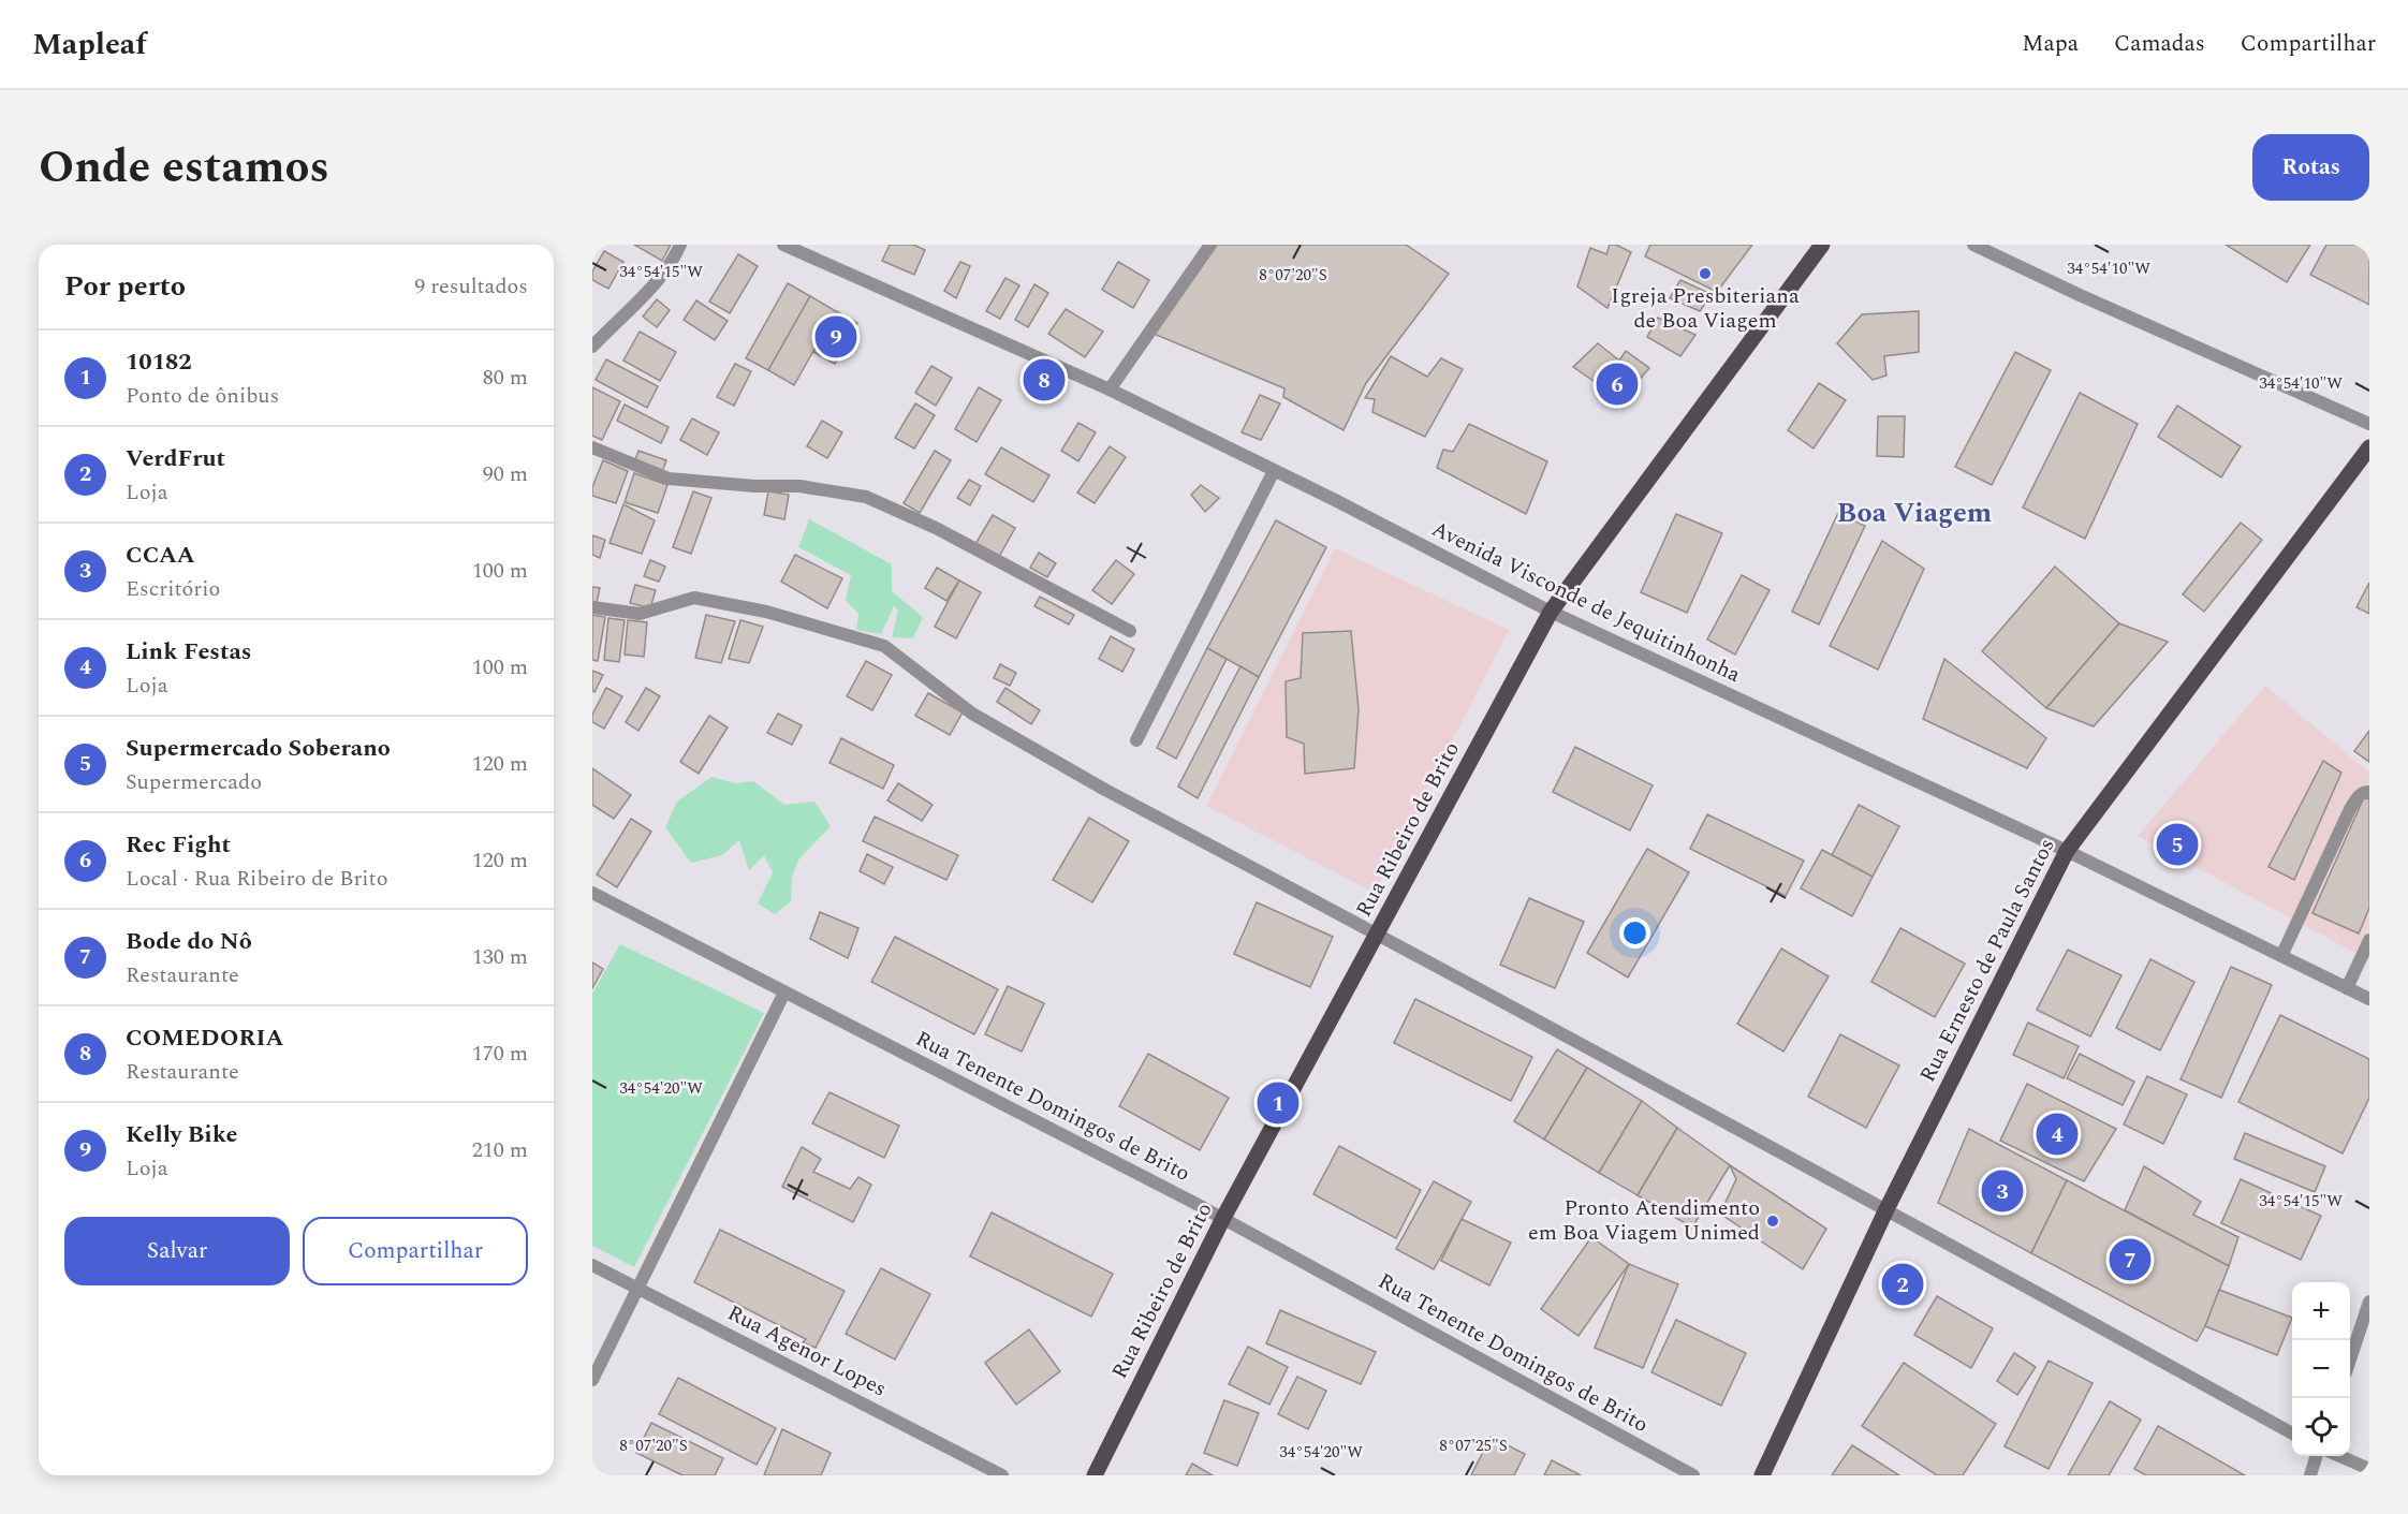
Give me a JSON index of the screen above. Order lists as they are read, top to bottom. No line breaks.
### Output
{"streets":{"main road":["Rua Ribeiro de Brito","Rua Ernesto de Paula Santos"],"street":["Avenida Visconde de Jequitinhonha","Rua Tenente Domingos de Brito","Rua Agenor Lopes"]},"crossings":[["Avenida Visconde de Jequitinhonha","Rua Ribeiro de Brito"],["Avenida Visconde de Jequitinhonha","Rua Ernesto de Paula Santos"],["Rua Ribeiro de Brito","Rua Tenente Domingos de Brito"]],"districts":["Boa Viagem"],"places":["Igreja Presbiteriana de Boa Viagem","Pronto Atendimento em Boa Viagem Unimed"],"page":{"header":"Mapleaf","nav":["Mapa","Camadas","Compartilhar"],"title":"Onde estamos","buttons":["Rotas",["Salvar","Compartilhar"]],"heading":["Por perto","9 resultados"],"pins":["9","8","6","5","1","4","3","7","2"],"list":[{"mark":"1","name":"10182","note":"Ponto de ônibus","value":"80 m"},{"mark":"2","name":"VerdFrut","note":"Loja","value":"90 m"},{"mark":"3","name":"CCAA","note":"Escritório","value":"100 m"},{"mark":"4","name":"Link Festas","note":"Loja","value":"100 m"},{"mark":"5","name":"Supermercado Soberano","note":"Supermercado","value":"120 m"},{"mark":"6","name":"Rec Fight","note":"Local · Rua Ribeiro de Brito","value":"120 m"},{"mark":"7","name":"Bode do Nô","note":"Restaurante","value":"130 m"},{"mark":"8","name":"COMEDORIA","note":"Restaurante","value":"170 m"},{"mark":"9","name":"Kelly Bike","note":"Loja","value":"210 m"}],"map_buttons":["+","−"]},"coordinates":["34°54'10\"W","34°54'15\"W","8°07'20\"S","34°54'20\"W","8°07'25\"S"]}
